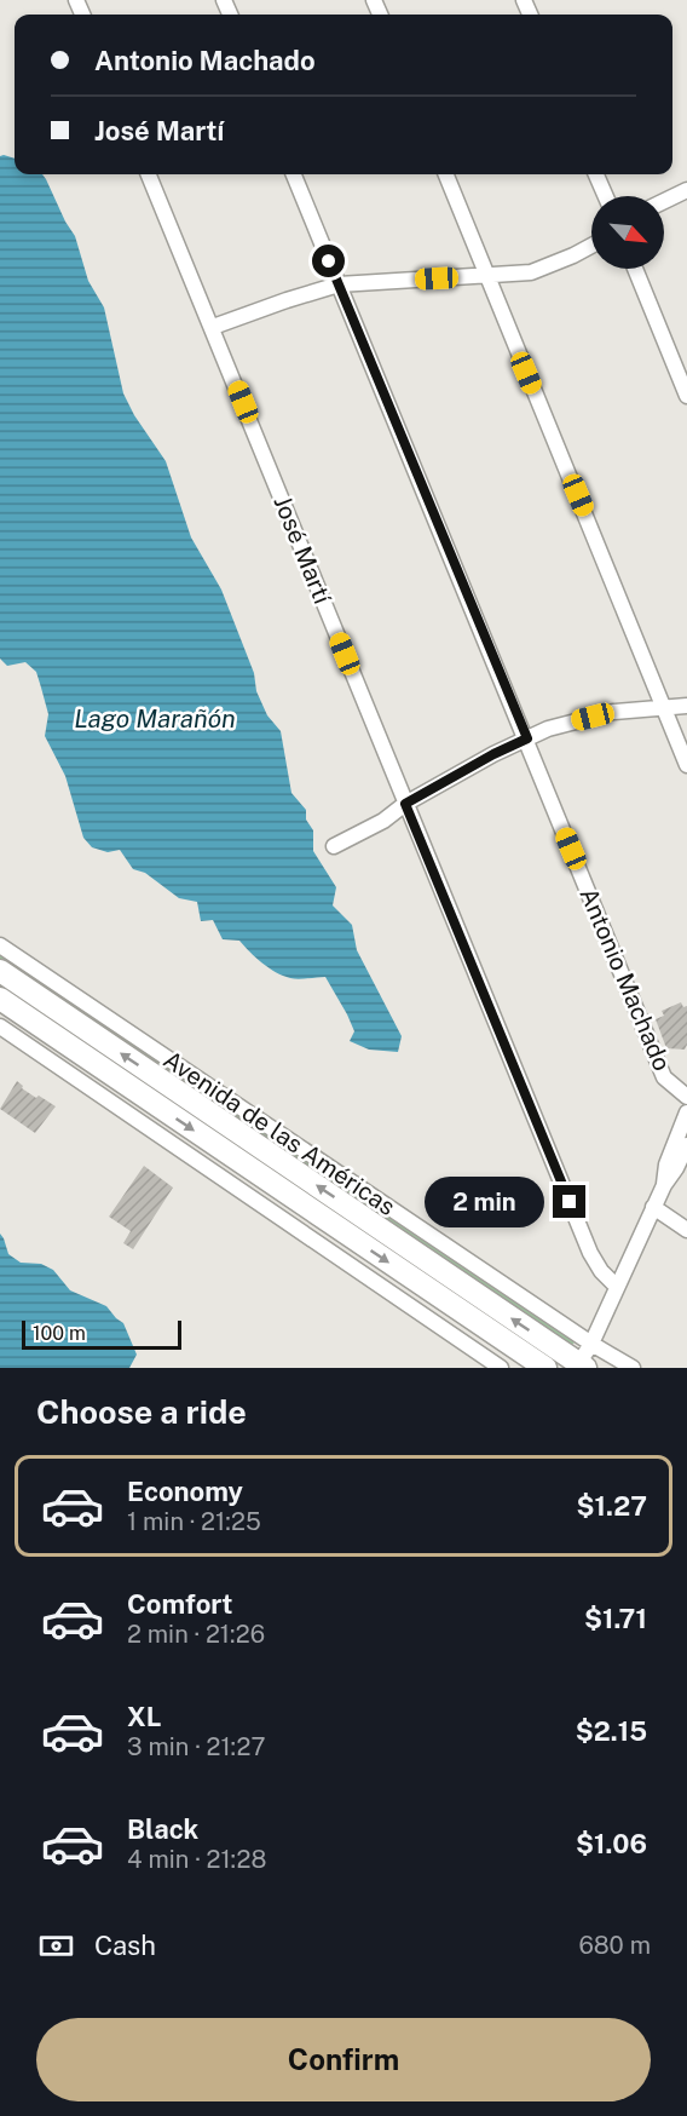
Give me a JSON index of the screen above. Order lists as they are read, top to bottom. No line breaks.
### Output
{"streets":{"highway":["Avenida de las Américas"],"street":["José Martí","Antonio Machado"]},"water":["Lago Marañón"],"scale_bar":"100 m","north":"bottom right","page":{"banner":["Antonio Machado","José Martí"],"bubble":"2 min","scale":"100 m","heading":"Choose a ride","list":[{"name":"Economy","note":"1 min · 21:25","value":"$1.27"},{"name":"Comfort","note":"2 min · 21:26","value":"$1.71"},{"name":"XL","note":"3 min · 21:27","value":"$2.15"},{"name":"Black","note":"4 min · 21:28","value":"$1.06"}],"pay":["Cash","680 m"],"buttons":"Confirm"}}
